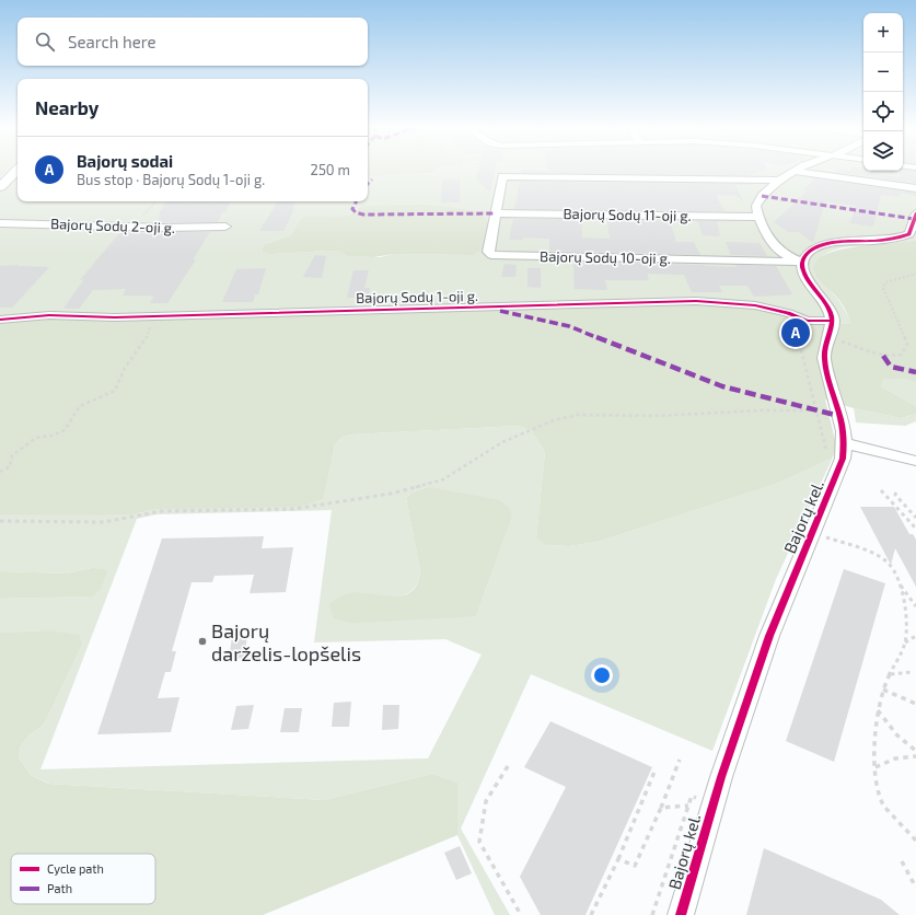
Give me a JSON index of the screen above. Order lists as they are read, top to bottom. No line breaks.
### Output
{"streets":{"street":["Bajorų Sodų 11-oji g.","Bajorų Sodų 2-oji g.","Bajorų Sodų 10-oji g.","Bajorų Sodų 1-oji g.","Bajorų kel."]},"crossings":[["Bajorų Sodų 11-oji g.","Bajorų Sodų 10-oji g."],["Bajorų Sodų 1-oji g.","Bajorų kel."]],"places":["Bajorų darželis-lopšelis"],"legend":["Cycle path","Path"],"page":{"map_buttons":["+","−"],"search":"Search here","heading":"Nearby","list":[{"mark":"A","name":"Bajorų sodai","note":"Bus stop · Bajorų Sodų 1-oji g.","value":"250 m"}],"pins":"A"}}
